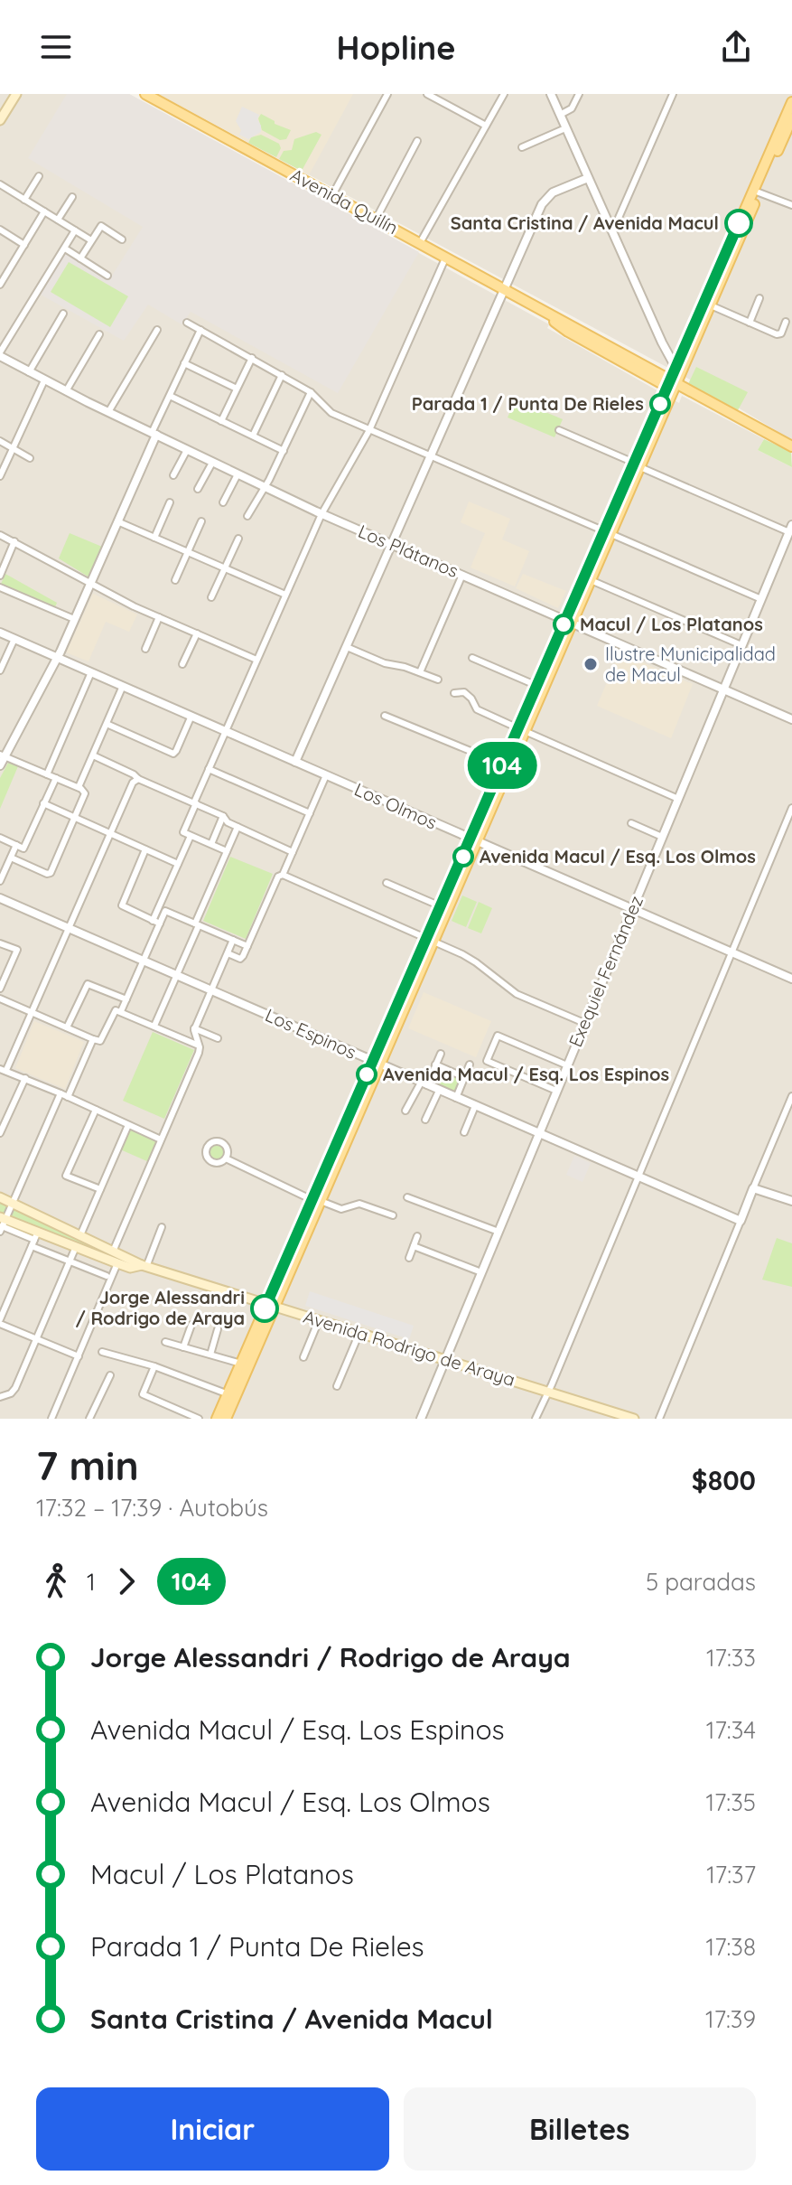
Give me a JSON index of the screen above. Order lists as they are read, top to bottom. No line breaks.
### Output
{"streets":{"main road":["Avenida Quilín","Avenida Rodrigo de Araya"],"street":["Los Plátanos","Los Olmos","Exequiel Fernández","Los Espinos"]},"crossings":[["Los Plátanos","Exequiel Fernández"],["Los Olmos","Exequiel Fernández"],["Exequiel Fernández","Los Espinos"],["Exequiel Fernández","Avenida Rodrigo de Araya"]],"places":["Santa Cristina / Avenida Macul","Parada 1 / Punta De Rieles","Macul / Los Platanos","Ilustre Municipalidad de Macul","Avenida Macul / Esq. Los Olmos","Avenida Macul / Esq. Los Espinos","Jorge Alessandri / Rodrigo de Araya"],"lines":["bus line 104"],"page":{"header":"Hopline","on_map":"104","heading":["7 min","17:32 – 17:39 · Autobús","$800"],"legs":["1","104","5 paradas"],"list":[{"name":"Jorge Alessandri / Rodrigo de Araya","value":"17:33"},{"name":"Avenida Macul / Esq. Los Espinos","value":"17:34"},{"name":"Avenida Macul / Esq. Los Olmos","value":"17:35"},{"name":"Macul / Los Platanos","value":"17:37"},{"name":"Parada 1 / Punta De Rieles","value":"17:38"},{"name":"Santa Cristina / Avenida Macul","value":"17:39"}],"buttons":["Iniciar","Billetes"]}}
